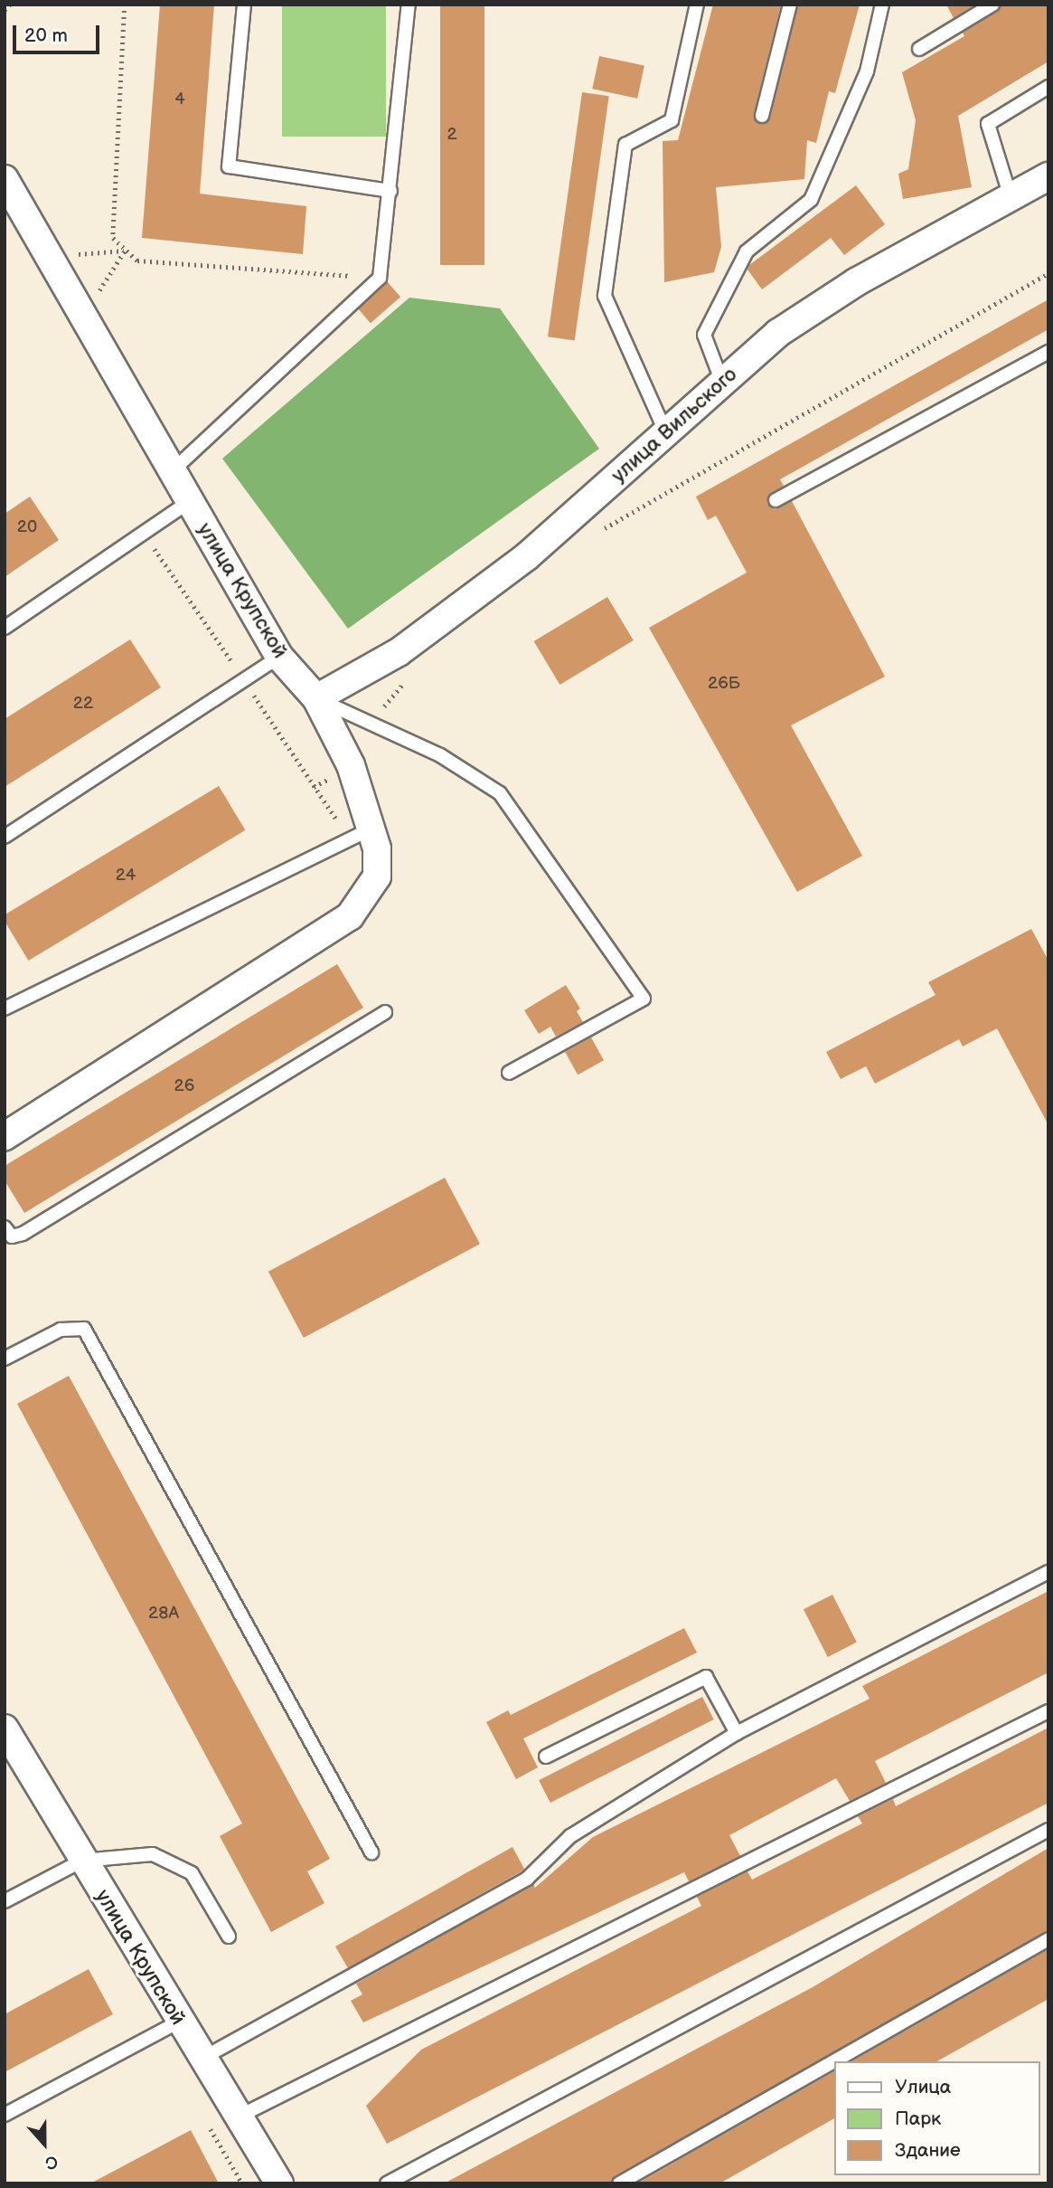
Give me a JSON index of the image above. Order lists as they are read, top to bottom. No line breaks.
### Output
{"streets":{"street":["улица Вильского","улица Крупской"]},"crossings":[["улица Вильского","улица Крупской"]],"house_numbers":["4","2","20","26Б","22","24","26","28А"],"legend":["Улица","Парк","Здание"],"scale_bar":"20 m","north":"bottom"}
